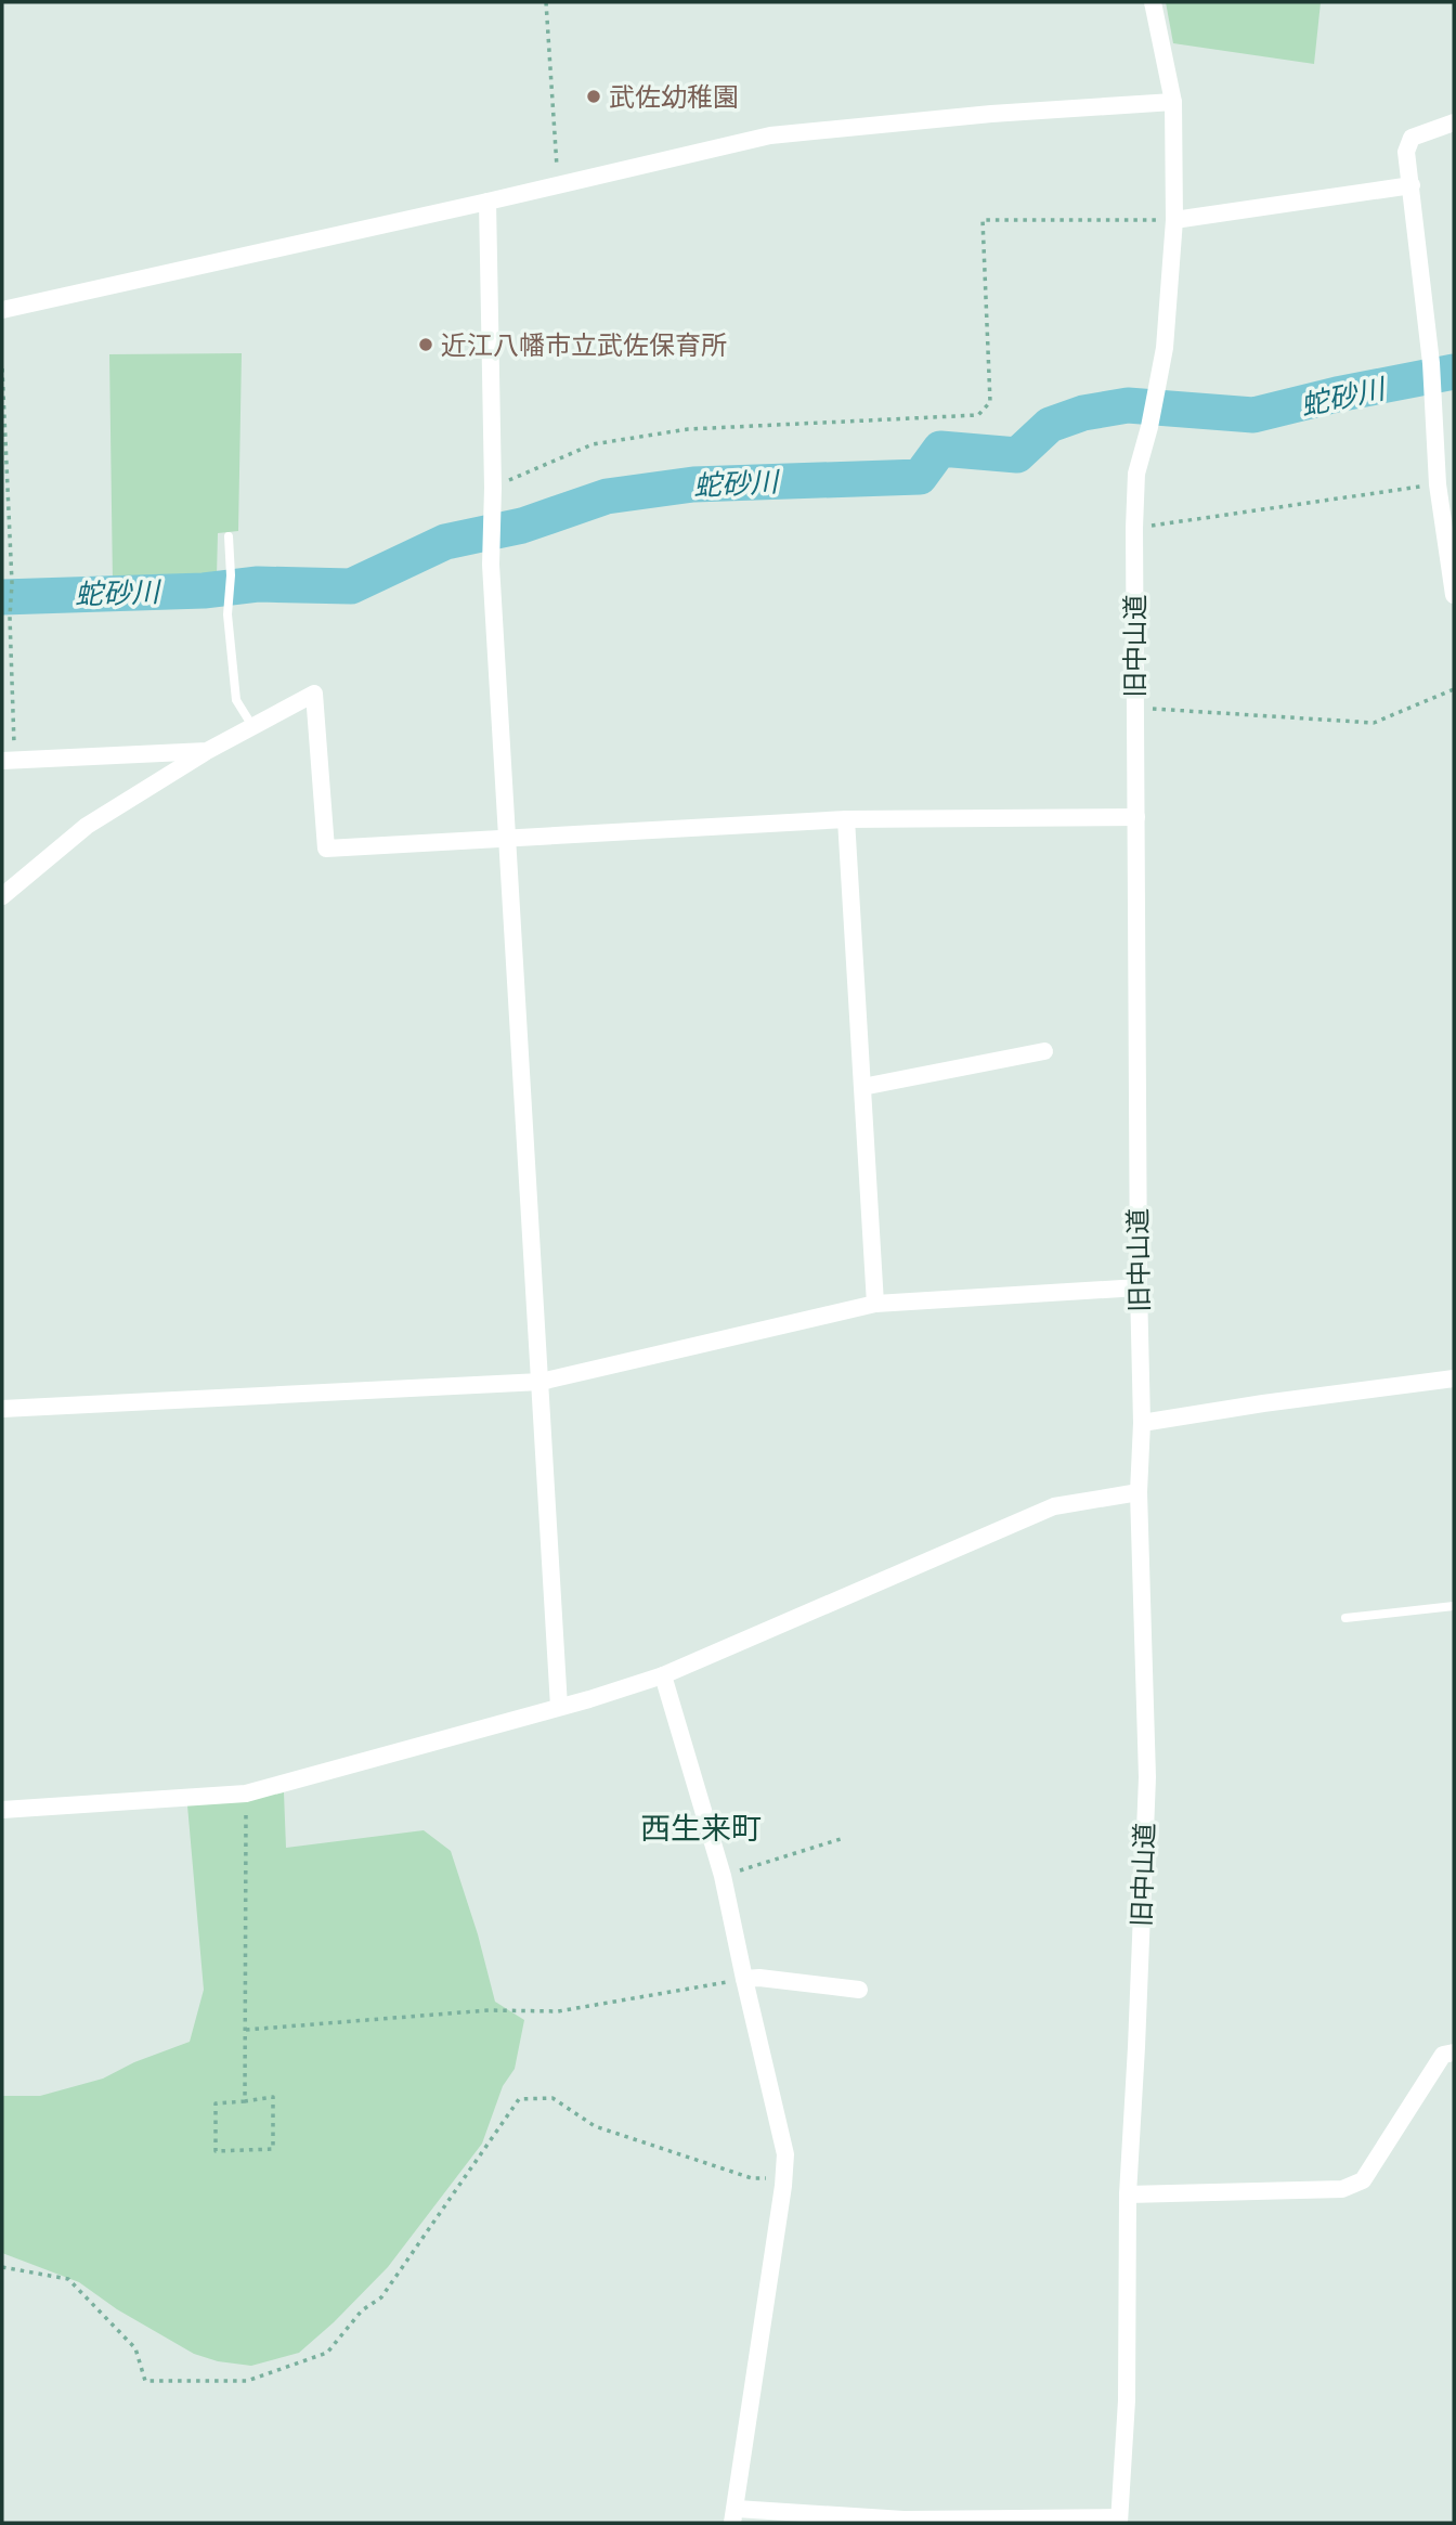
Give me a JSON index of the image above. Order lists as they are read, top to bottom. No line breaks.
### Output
{"streets":{"street":["旧中山道"]},"districts":["西生来町"],"water":["蛇砂川"],"places":["武佐幼稚園","近江八幡市立武佐保育所"]}
